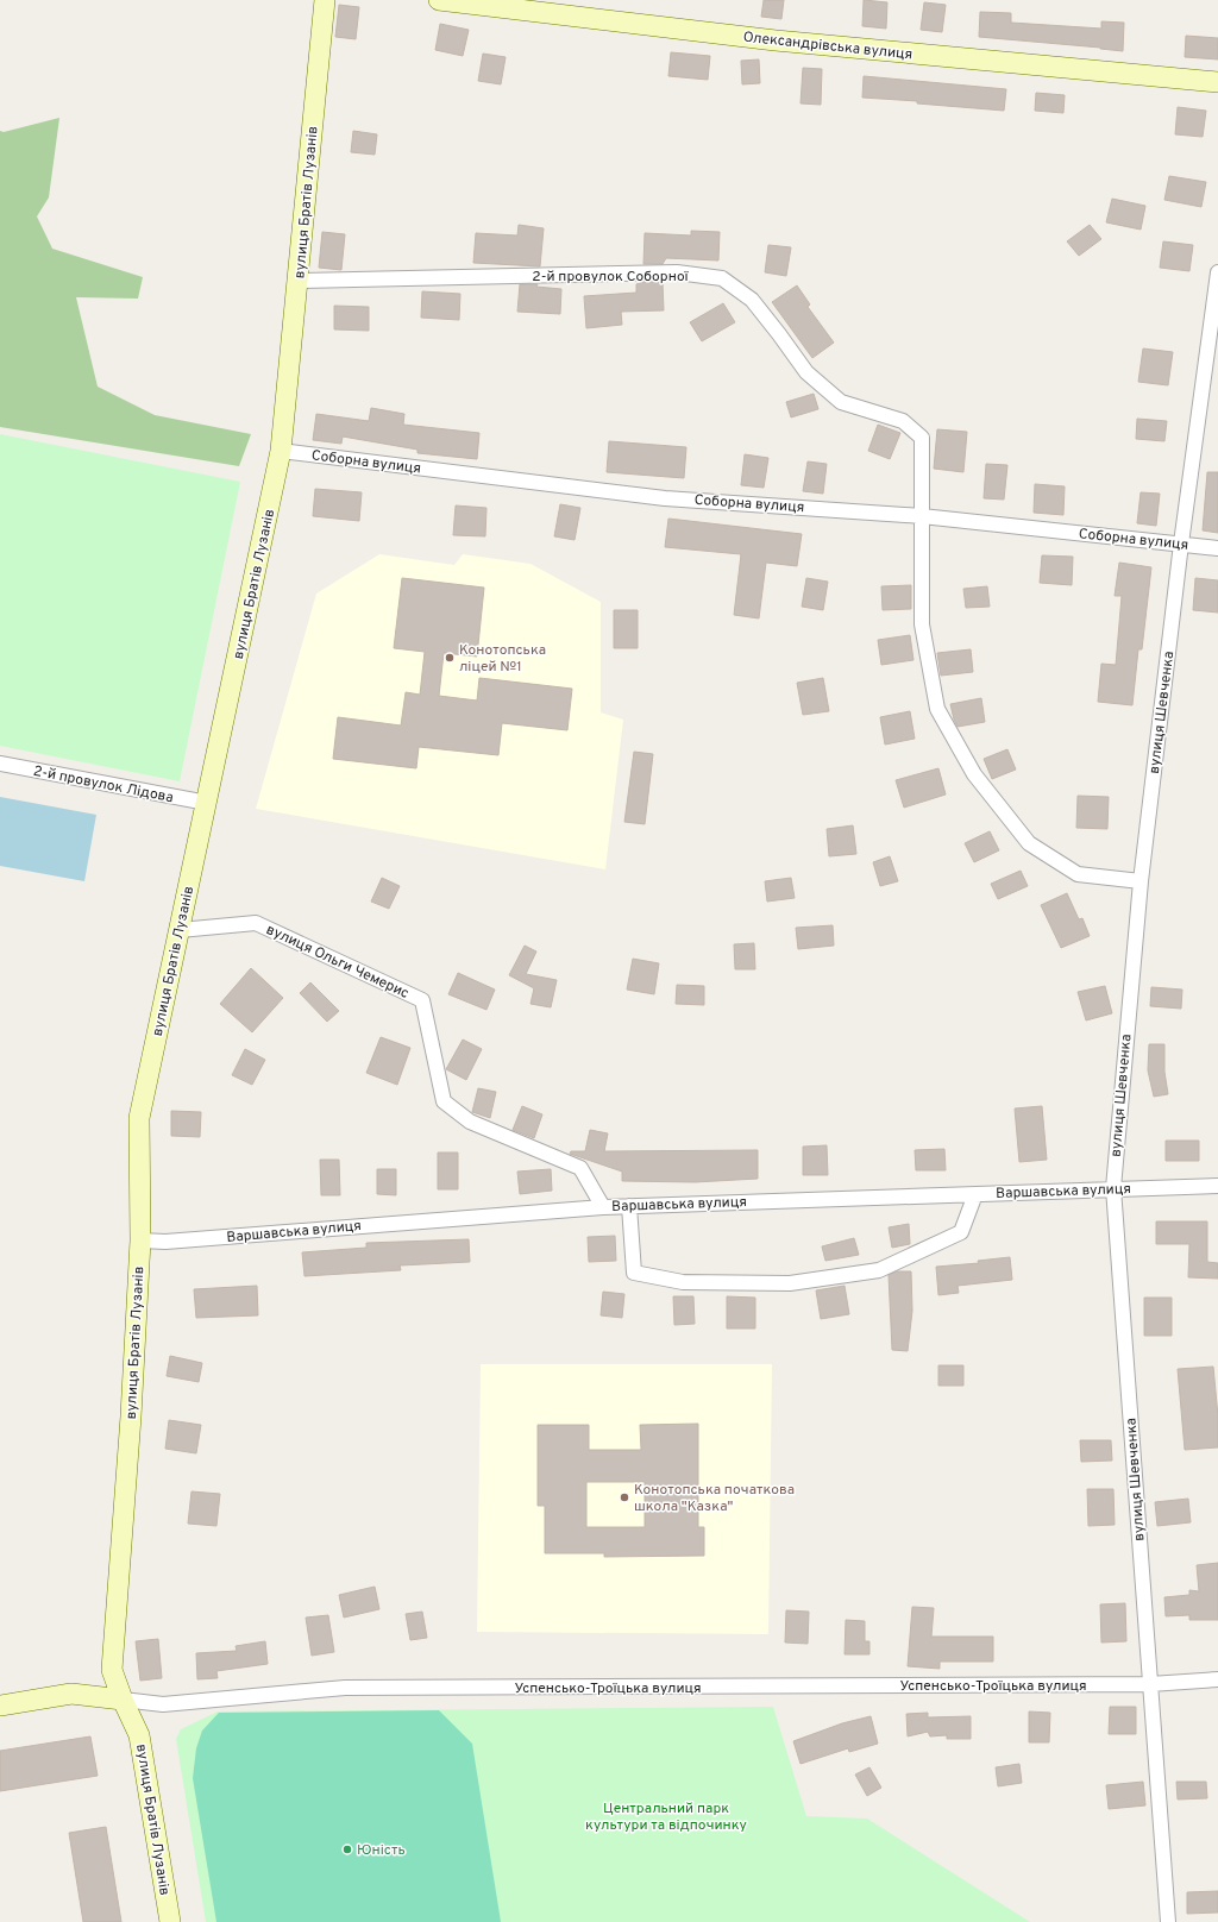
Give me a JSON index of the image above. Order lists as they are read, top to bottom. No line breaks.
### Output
{"streets":{"main road":["Олександрівська вулиця","вулиця Братів Лузанів","Успенсько-Троїцька вулиця"],"street":["2-й провулок Соборної","Соборна вулиця","вулиця Шевченка","2-й провулок Лідова","вулиця Ольги Чемерис","Варшавська вулиця"]},"crossings":[["вулиця Братів Лузанів","2-й провулок Соборної"],["вулиця Братів Лузанів","Соборна вулиця"],["вулиця Братів Лузанів","2-й провулок Лідова"],["вулиця Братів Лузанів","вулиця Ольги Чемерис"],["вулиця Братів Лузанів","Варшавська вулиця"],["вулиця Братів Лузанів","Успенсько-Троїцька вулиця"],["2-й провулок Соборної","Соборна вулиця"],["2-й провулок Соборної","вулиця Шевченка"],["Соборна вулиця","вулиця Шевченка"],["вулиця Шевченка","Варшавська вулиця"],["вулиця Шевченка","Успенсько-Троїцька вулиця"],["вулиця Ольги Чемерис","Варшавська вулиця"]],"parks":["Центральний парк культури та відпочинку"],"places":["Конотопська ліцей №1","Конотопська початкова школа \"Казка\"","Юність"]}
